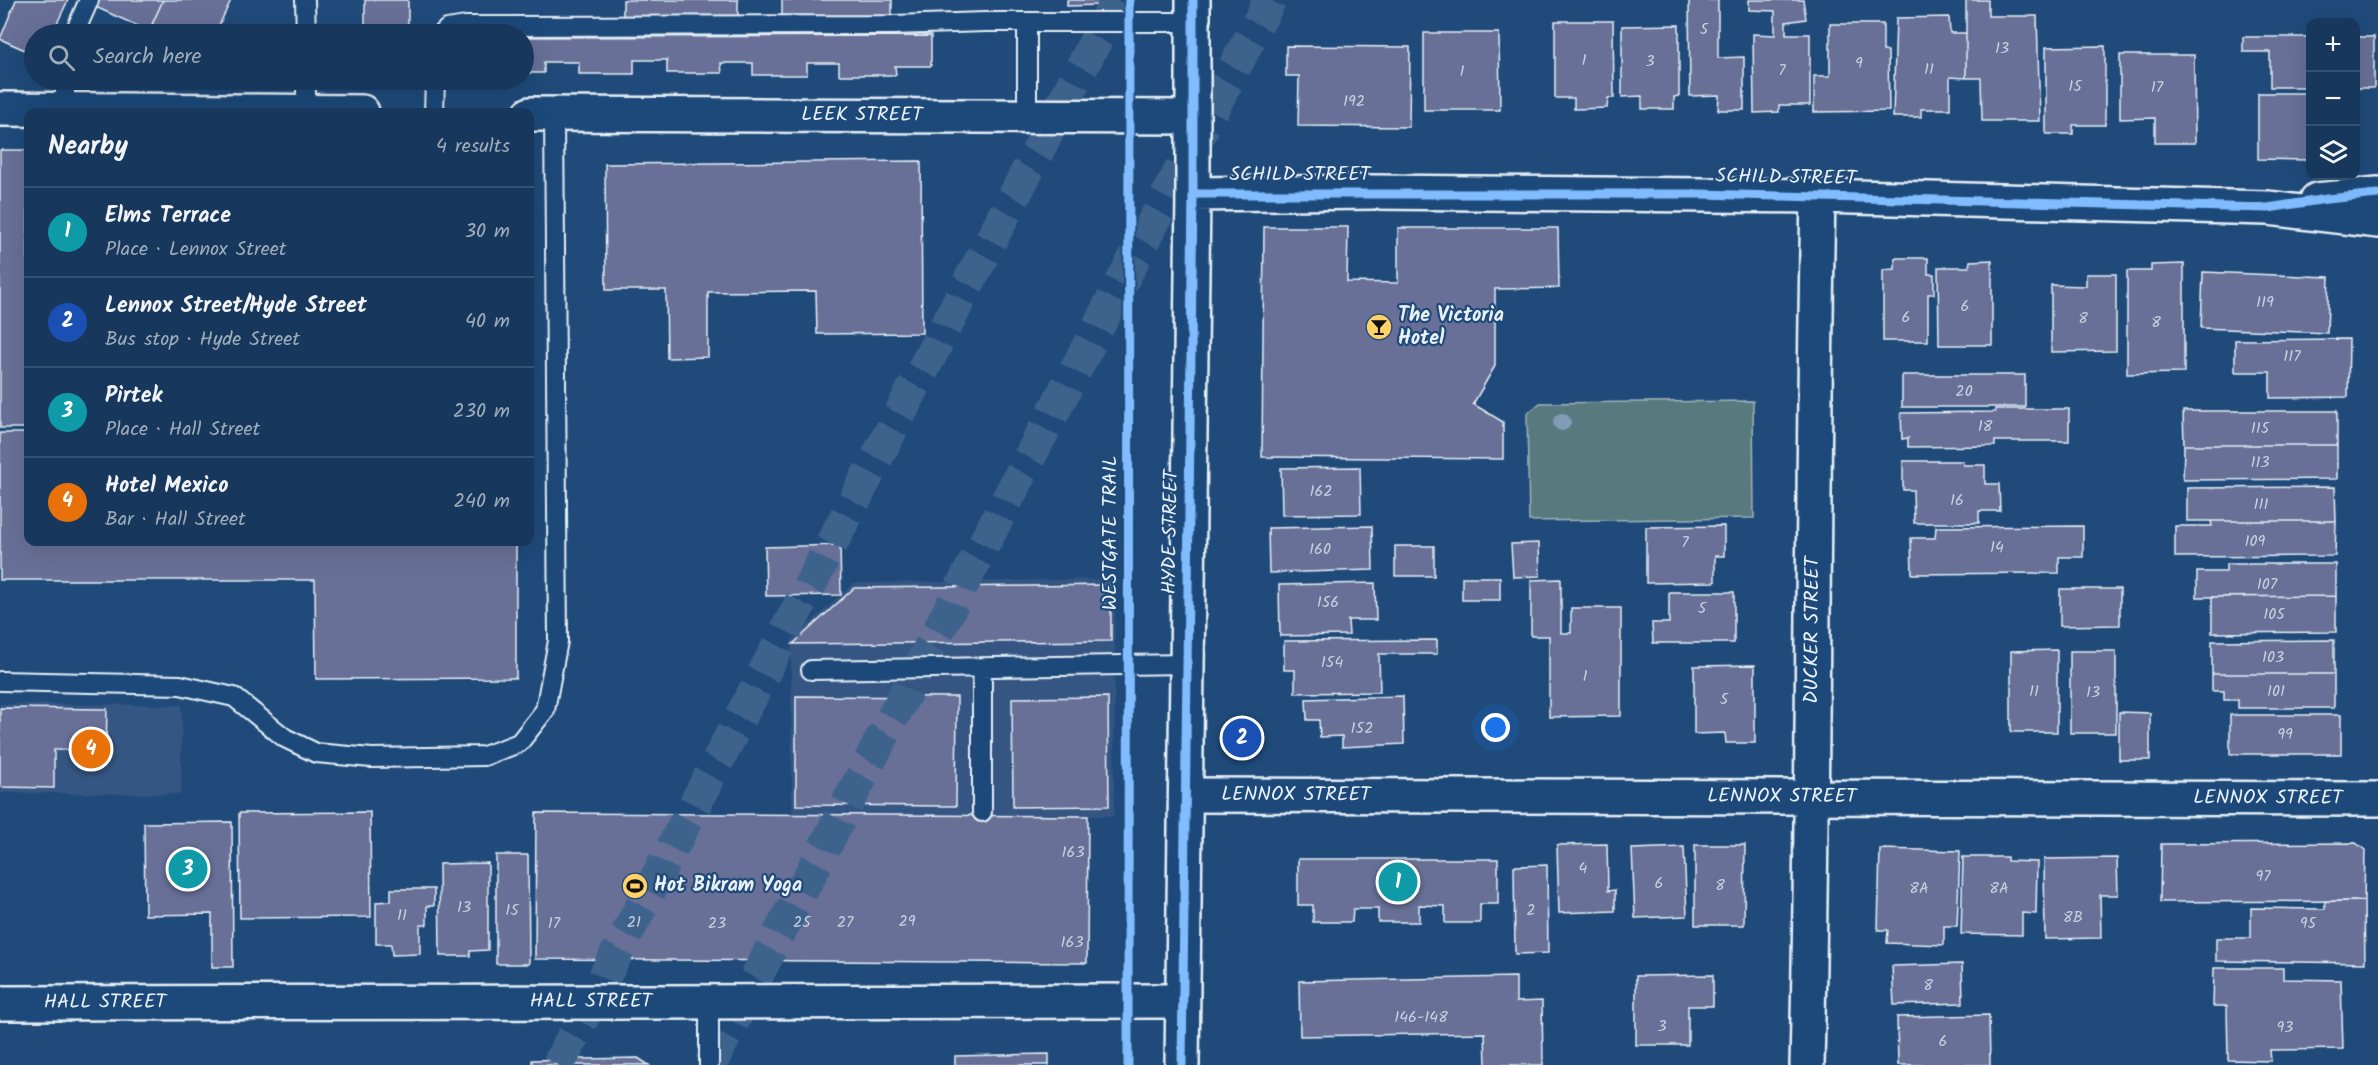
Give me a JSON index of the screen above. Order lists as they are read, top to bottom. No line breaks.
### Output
{"streets":{"street":["LEEK STREET","SCHILD STREET","HYDE STREET","DUCKER STREET","LENNOX STREET","HALL STREET"],"cycle path":["WESTGATE TRAIL"]},"crossings":[["LEEK STREET","HYDE STREET"],["SCHILD STREET","HYDE STREET"],["SCHILD STREET","DUCKER STREET"],["HYDE STREET","LENNOX STREET"],["HYDE STREET","HALL STREET"],["DUCKER STREET","LENNOX STREET"]],"places":{"bar":["The Victoria Hotel"],"sports":["Hot Bikram Yoga"]},"house_numbers":["5","13","1","3","9","11","7","1","15","17","192","119","6","6","8","8","117","20","18","115","113","162","16","111","109","7","14","160","107","156","5","105","103","154","1","11","101","13","5","152","99","163","4","97","6","8","8A","8A","13","15","2","11","8B","29","21","25","27","17","23","95","163","8","146-148","3","93","6"],"page":{"map_buttons":["+","−"],"search":"Search here","heading":["Nearby","4 results"],"list":[{"mark":"1","name":"Elms Terrace","note":"Place · Lennox Street","value":"30 m"},{"mark":"2","name":"Lennox Street/Hyde Street","note":"Bus stop · Hyde Street","value":"40 m"},{"mark":"3","name":"Pirtek","note":"Place · Hall Street","value":"230 m"},{"mark":"4","name":"Hotel Mexico","note":"Bar · Hall Street","value":"240 m"}],"pins":["2","4","3","1"]}}
